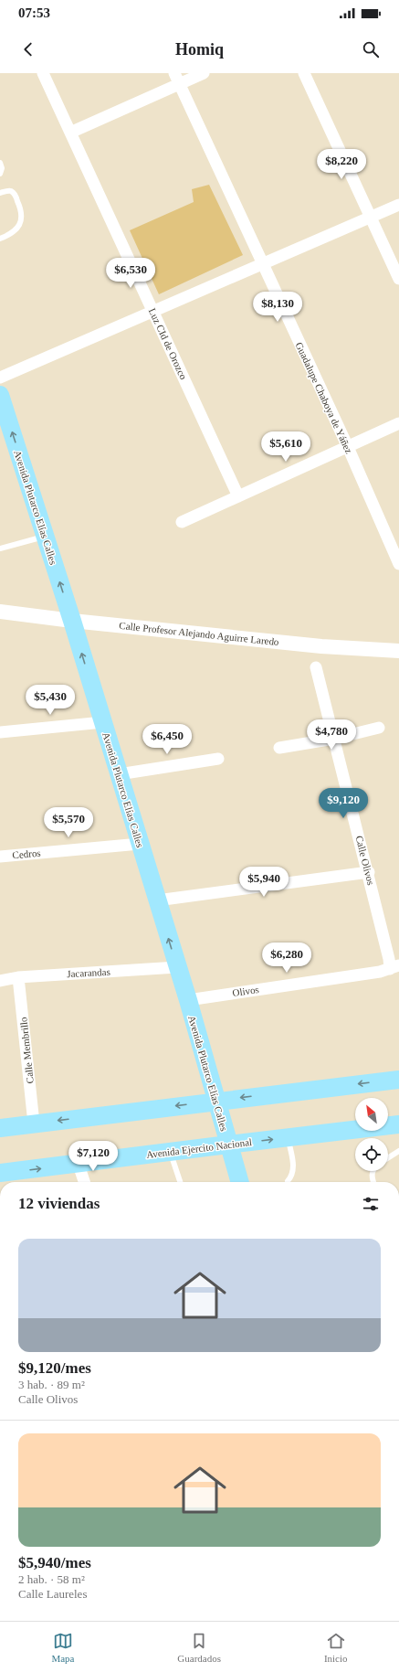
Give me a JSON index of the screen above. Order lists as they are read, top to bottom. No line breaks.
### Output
{"streets":{"main road":["Avenida Plutarco Elías Calles","Avenida Ejercito Nacional"],"street":["Luz CId de Orozco","Guadalupe Chaboya de Yáñez","Calle Profesor Alejando Aguirre Laredo","Cedros","Calle Olivos","Jacarandas","Olivos","Calle Membrillo"]},"crossings":[["Avenida Plutarco Elías Calles","Calle Profesor Alejando Aguirre Laredo"],["Avenida Plutarco Elías Calles","Cedros"],["Avenida Plutarco Elías Calles","Jacarandas"],["Avenida Plutarco Elías Calles","Olivos"],["Avenida Plutarco Elías Calles","Avenida Ejercito Nacional"],["Calle Olivos","Olivos"],["Jacarandas","Calle Membrillo"]],"one_way":["Avenida Plutarco Elías Calles"],"north":"top left","page":{"status":"07:53","header":"Homiq","price":["$8,220","$6,530","$8,130","$5,610","$5,430","$4,780","$6,450","$9,120","$5,570","$5,940","$6,280","$7,120"],"heading":"12 viviendas","list":[{"name":"$9,120/mes","note":"3 hab. · 89 m² · Calle Olivos"},{"name":"$5,940/mes","note":"2 hab. · 58 m² · Calle Laureles"}],"tabs":["Mapa","Guardados","Inicio"]}}
